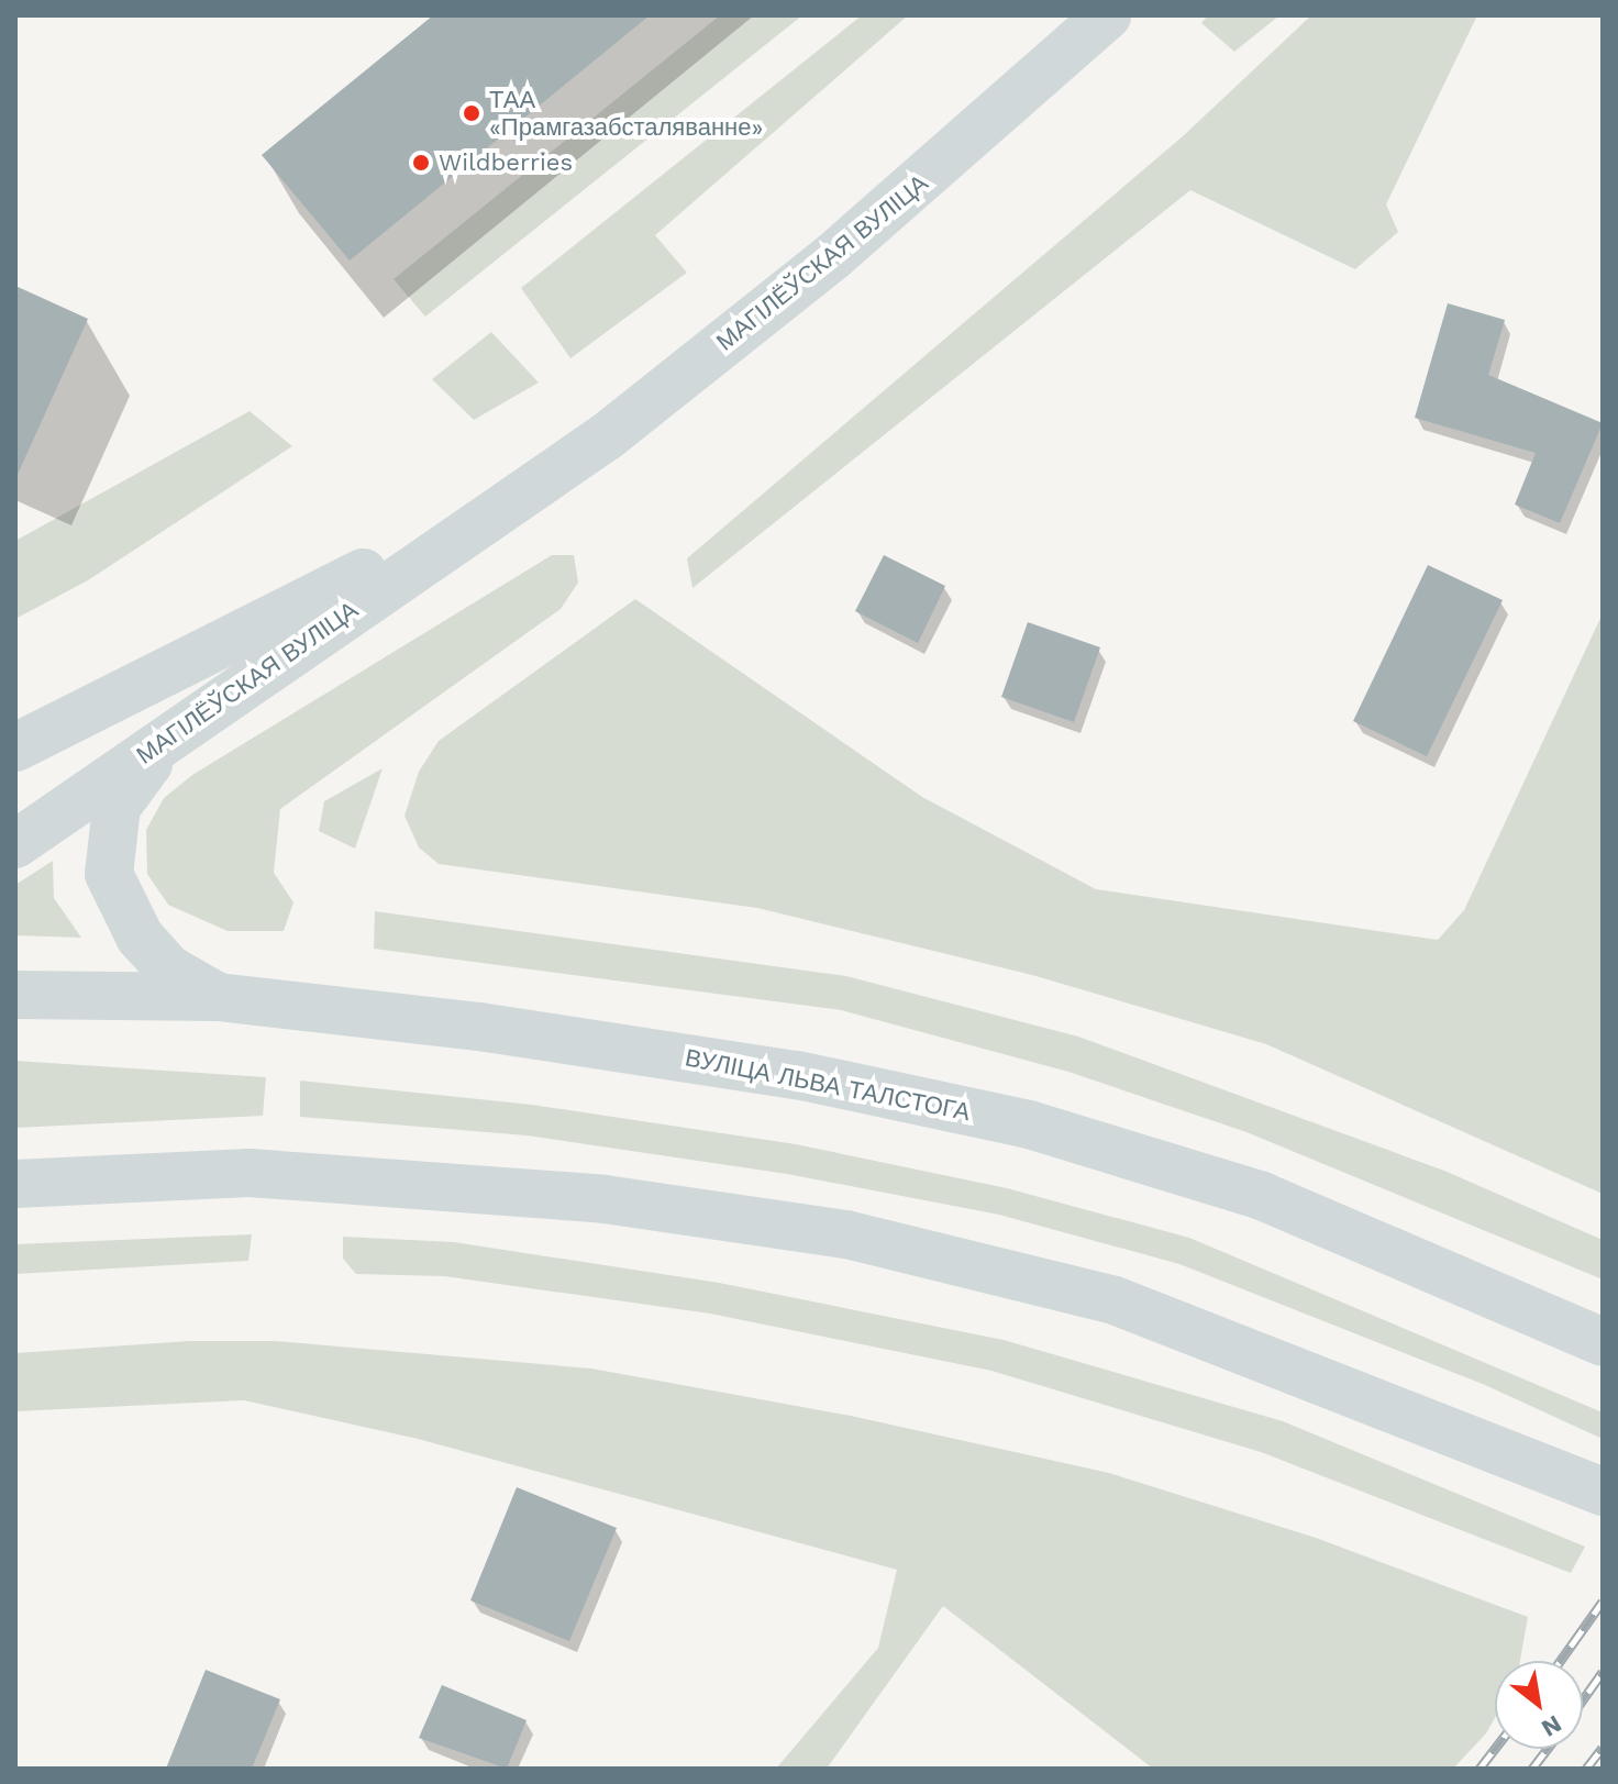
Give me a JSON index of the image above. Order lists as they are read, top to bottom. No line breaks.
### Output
{"streets":{"main road":["МАГІЛЁЎСКАЯ ВУЛІЦА","ВУЛІЦА ЛЬВА ТАЛСТОГА"]},"places":["ТАА «Прамгазабсталяванне»","Wildberries"],"north":"bottom right"}
